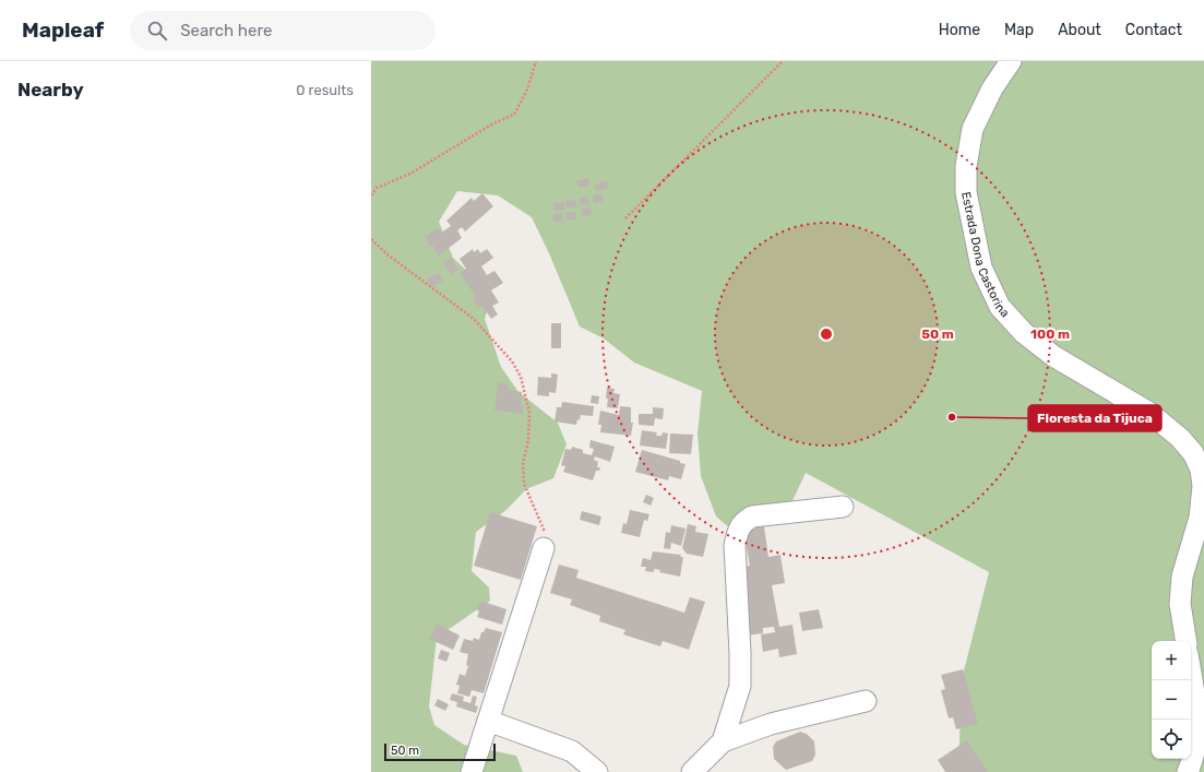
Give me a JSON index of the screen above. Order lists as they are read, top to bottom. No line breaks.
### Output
{"streets":{"street":["Estrada Dona Castorina"]},"places":["Floresta da Tijuca"],"scale_bar":"50 m","page":{"header":"Mapleaf","search":"Search here","nav":["Home","Map","About","Contact"],"heading":["Nearby","0 results"],"map_buttons":["+","−"],"scale":"50 m"},"rings":["50 m","100 m"]}
